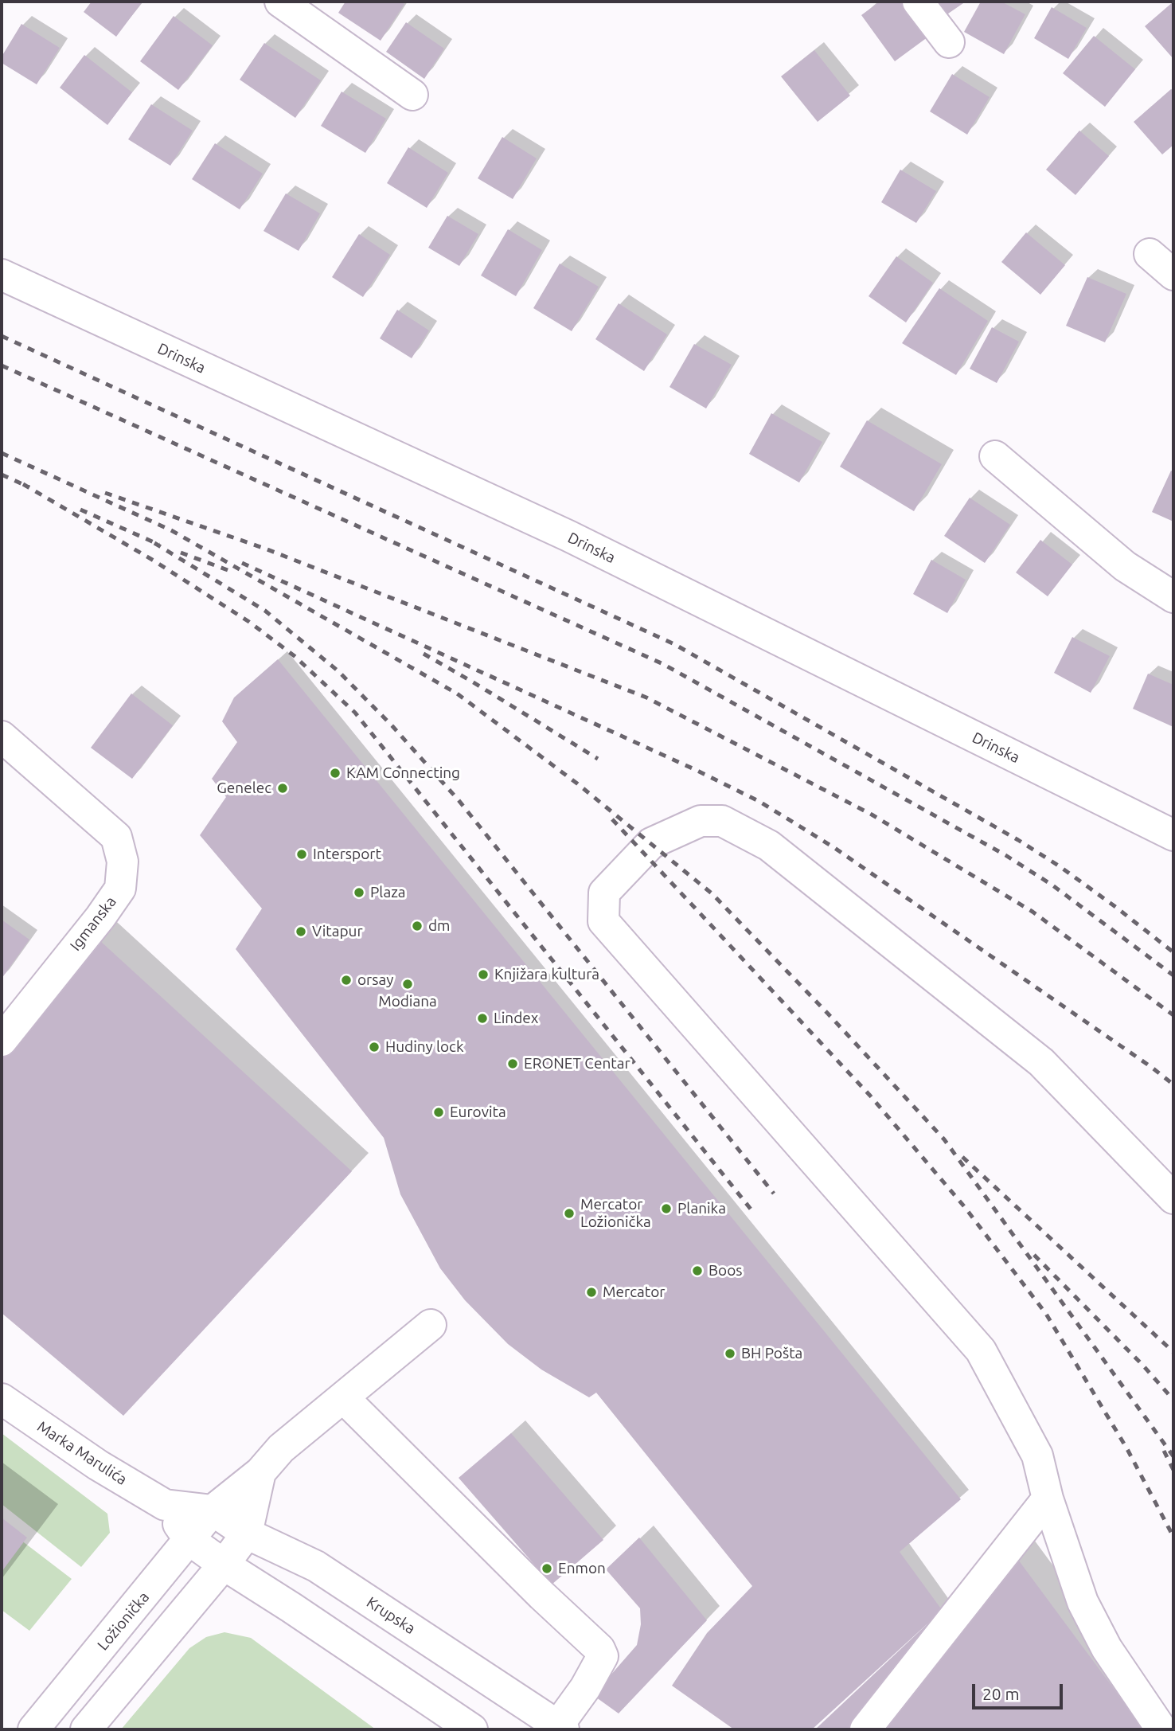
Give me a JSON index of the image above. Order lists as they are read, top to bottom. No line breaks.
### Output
{"streets":{"street":["Drinska","Igmanska","Marka Marulića","Krupska","Ložionička"]},"crossings":[["Marka Marulića","Krupska"],["Marka Marulića","Ložionička"],["Krupska","Ložionička"]],"places":["KAM Connecting","Genelec","Intersport","Plaza","dm","Vitapur","Knjižara kultura","orsay","Modiana","Lindex","Hudiny lock","ERONET Centar","Eurovita","Planika","Mercator Ložionička","Boos","Mercator","BH Pošta","Enmon"],"scale_bar":"20 m"}
